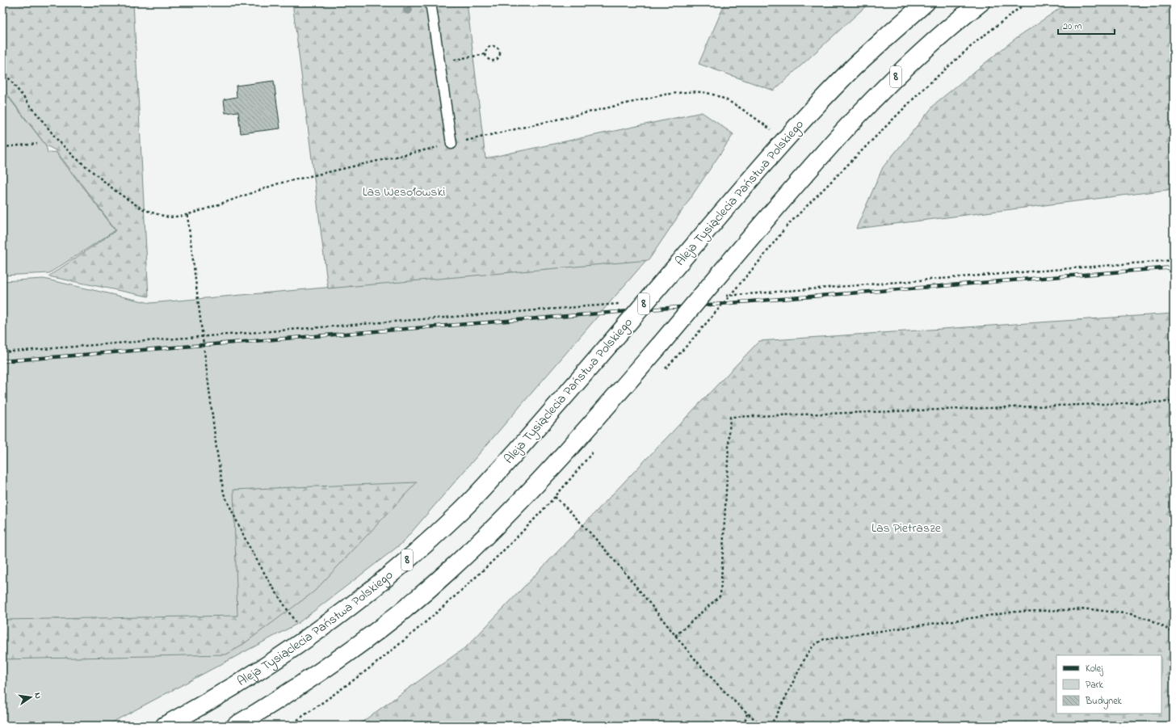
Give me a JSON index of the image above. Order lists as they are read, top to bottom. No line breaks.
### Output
{"streets":{"highway":["8","Aleja Tysiąclecia Państwa Polskiego"]},"parks":["Las Wesołowski","Las Pietrasze"],"legend":["Kolej","Park","Budynek"],"scale_bar":"20 m","north":"right"}
